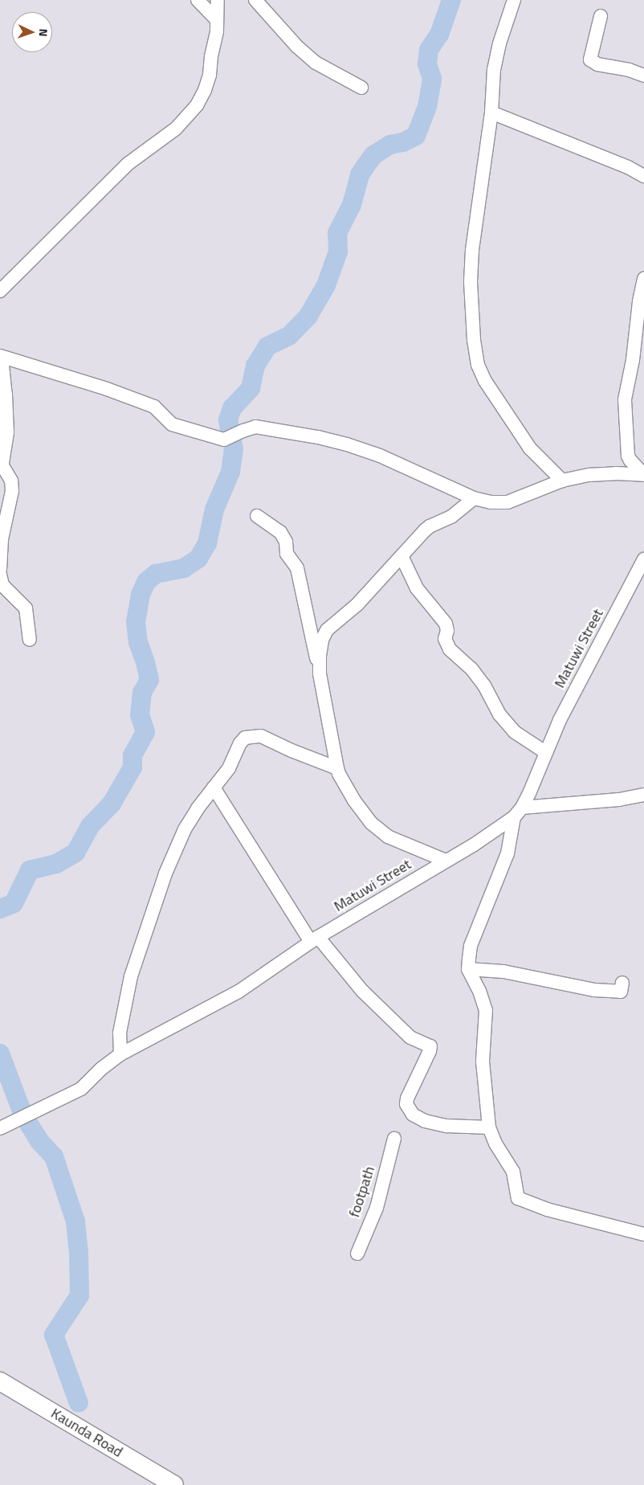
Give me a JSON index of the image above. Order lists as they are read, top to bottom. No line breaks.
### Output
{"streets":{"main road":["Kaunda Road"],"street":["Matuwi Street","footpath"]},"north":"right"}
